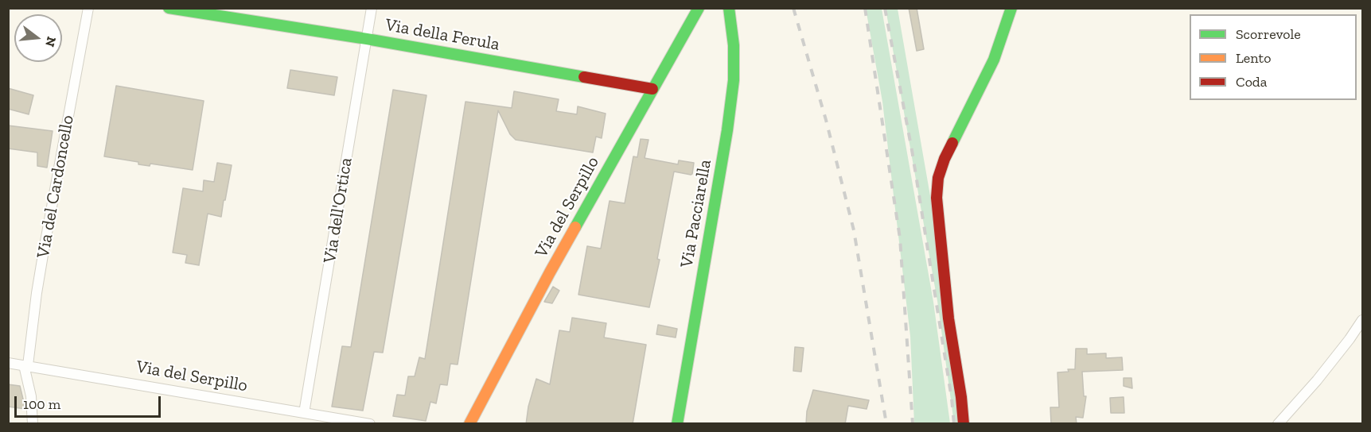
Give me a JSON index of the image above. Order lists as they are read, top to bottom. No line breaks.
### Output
{"streets":{"street":["Via della Ferula","Via del Cardoncello","Via del Serpillo","Via dell'Ortica","Via Pacciarella"]},"crossings":[["Via della Ferula","Via del Serpillo"],["Via della Ferula","Via dell'Ortica"],["Via del Cardoncello","Via del Serpillo"],["Via del Serpillo","Via dell'Ortica"]],"legend":["Scorrevole","Lento","Coda"],"scale_bar":"100 m","north":"right"}
